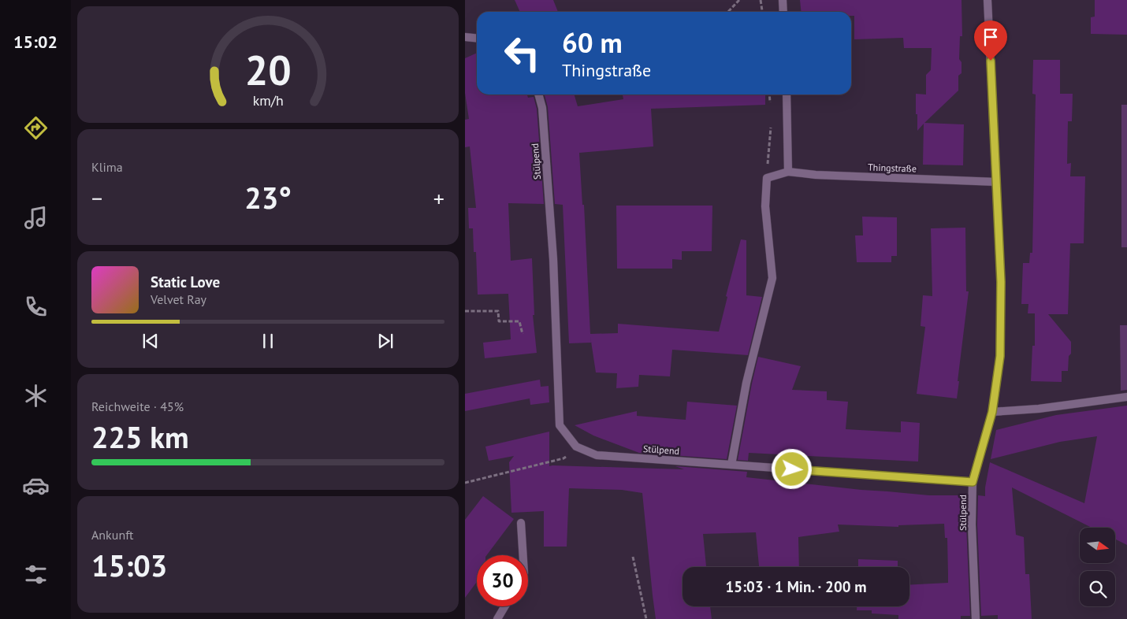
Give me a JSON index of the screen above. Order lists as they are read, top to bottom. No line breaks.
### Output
{"streets":{"street":["Stülpend","Thingstraße"]},"north":"right","page":{"tabs":"15:02","turn":["60 m","Thingstraße"],"tile":["Klima",["Reichweite · 45%","225 km"],["Ankunft","15:03"]],"heat":["−","23°","+"],"song":["Static Love","Velvet Ray"],"limit":"30","trip":"15:03 · 1 Min. · 200 m","gauge":["20","km/h"]}}
